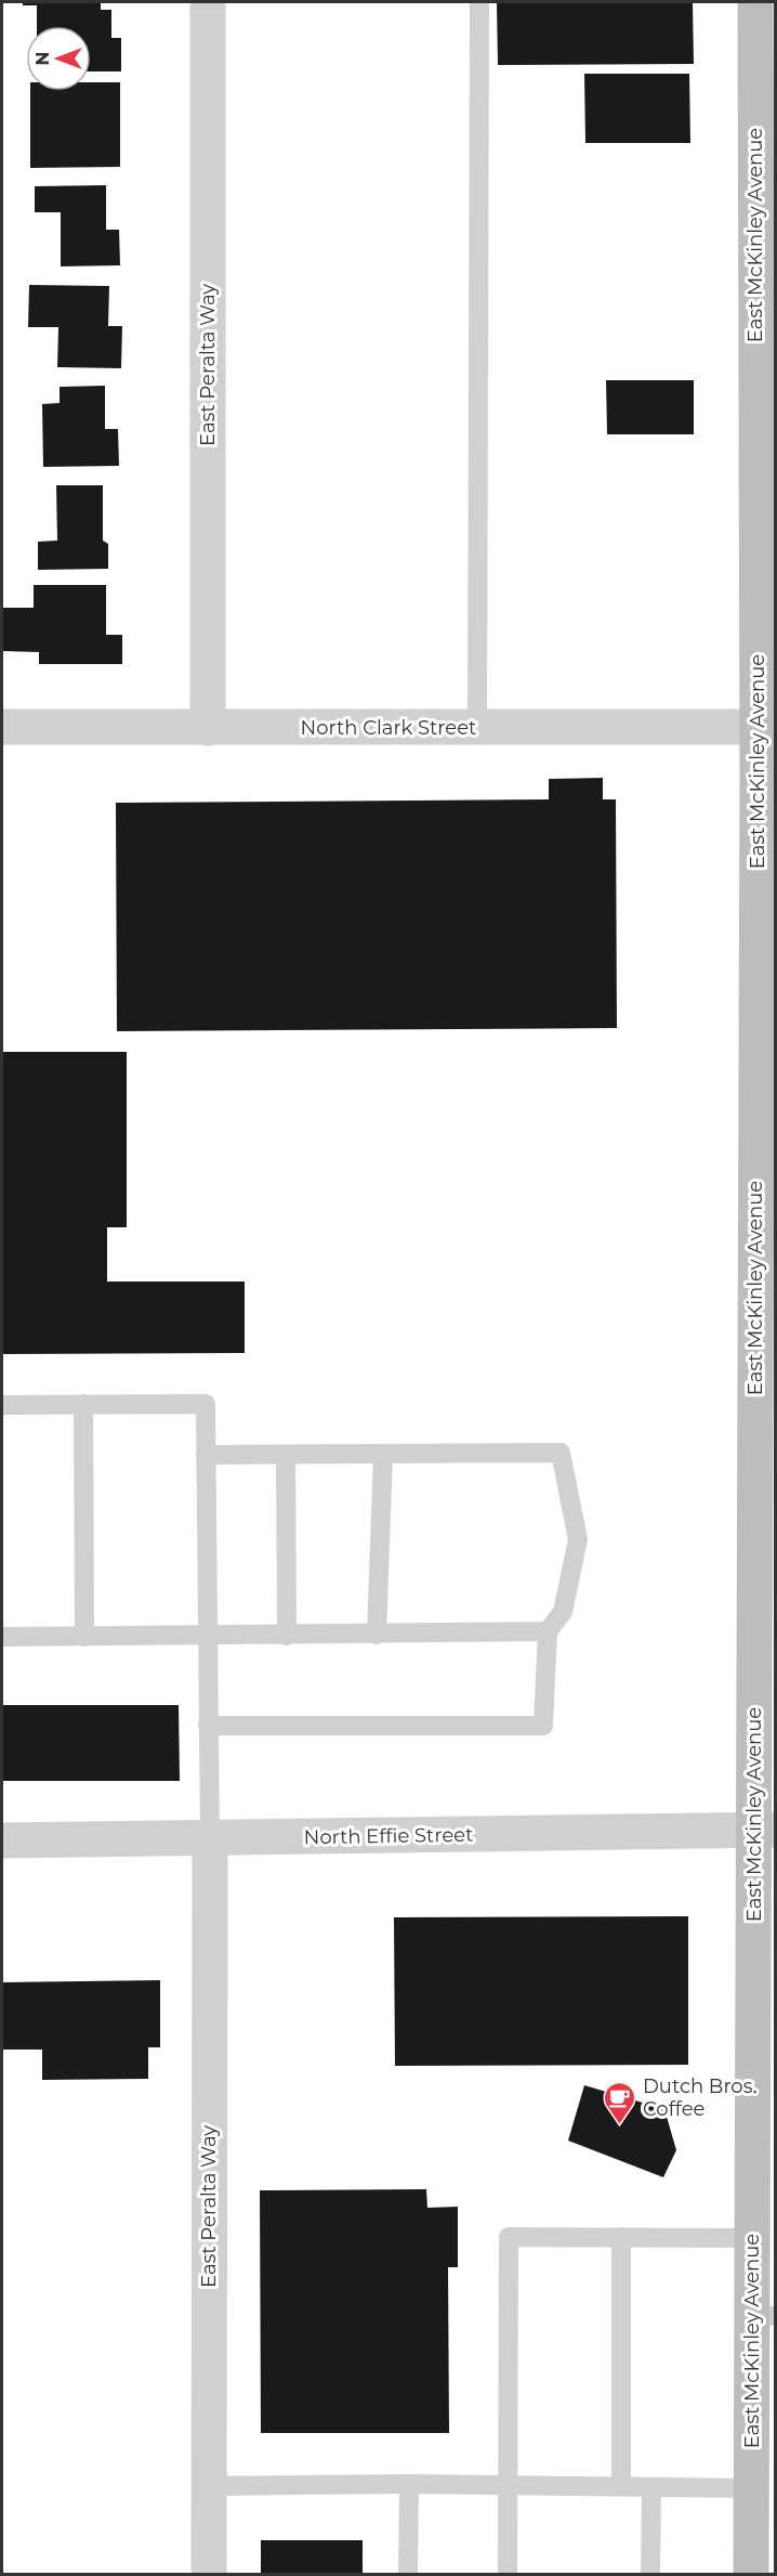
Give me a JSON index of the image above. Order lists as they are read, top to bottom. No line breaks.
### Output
{"streets":{"main road":["East McKinley Avenue"],"street":["East Peralta Way","North Clark Street","North Effie Street"]},"crossings":[["East McKinley Avenue","North Clark Street"],["East McKinley Avenue","North Effie Street"],["East Peralta Way","North Clark Street"],["East Peralta Way","North Effie Street"]],"places":{"cafe":["Dutch Bros. Coffee"]},"north":"left"}
